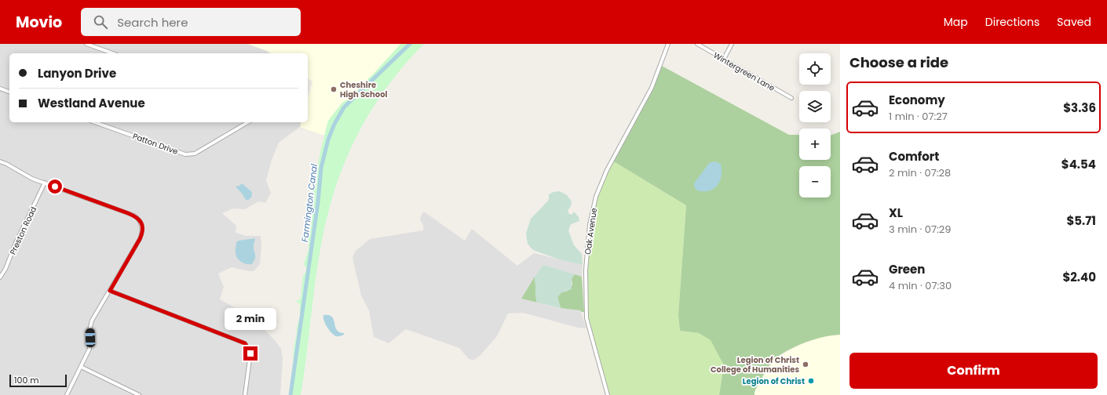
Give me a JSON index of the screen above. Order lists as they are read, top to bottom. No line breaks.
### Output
{"streets":{"street":["Wintergreen Lane","Patton Drive","Preston Road","Oak Avenue"]},"water":["Farmington Canal"],"places":["Cheshire High School","Legion of Christ College of Humanities","Legion of Christ"],"scale_bar":"100 m","page":{"header":"Movio","search":"Search here","nav":["Map","Directions","Saved"],"heading":"Choose a ride","map_buttons":["+","−"],"banner":["Lanyon Drive","Westland Avenue"],"list":[{"name":"Economy","note":"1 min · 07:27","value":"$3.36"},{"name":"Comfort","note":"2 min · 07:28","value":"$4.54"},{"name":"XL","note":"3 min · 07:29","value":"$5.71"},{"name":"Green","note":"4 min · 07:30","value":"$2.40"}],"bubble":"2 min","buttons":"Confirm","scale":"100 m"}}
